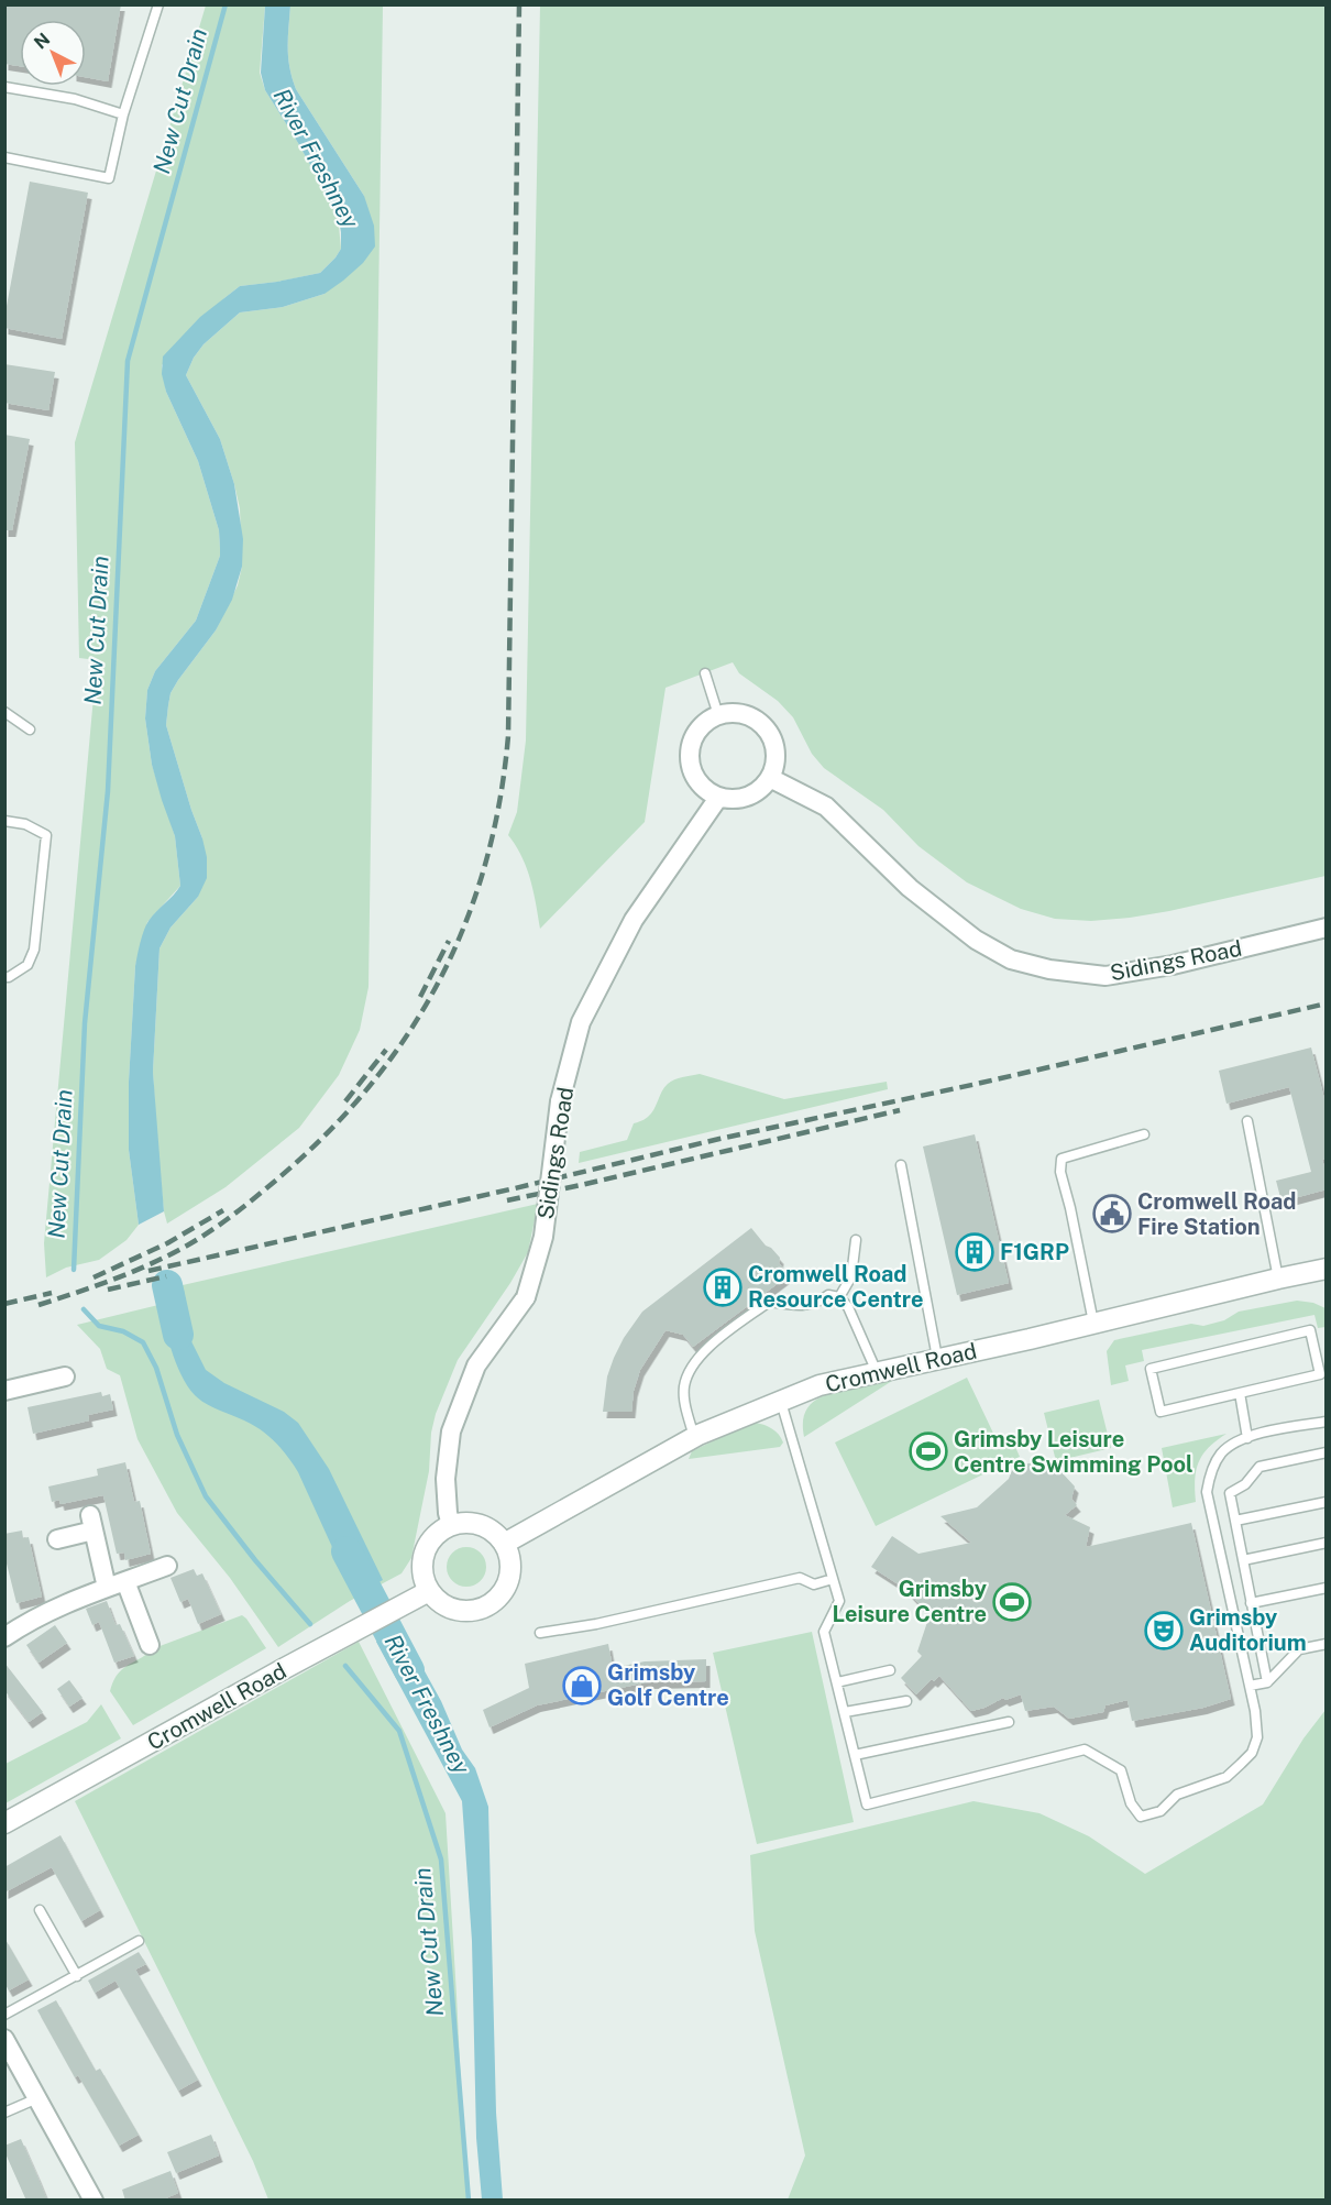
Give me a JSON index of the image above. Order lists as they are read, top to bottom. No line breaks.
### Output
{"streets":{"street":["Sidings Road","Cromwell Road"]},"crossings":[["Sidings Road","Cromwell Road"]],"water":["New Cut Drain","River Freshney"],"places":{"public building":["Cromwell Road Fire Station"],"building":["F1GRP","Cromwell Road Resource Centre"],"sports":["Grimsby Leisure Centre Swimming Pool","Grimsby Leisure Centre"],"theatre":["Grimsby Auditorium"],"shop":["Grimsby Golf Centre"]},"north":"top left"}
